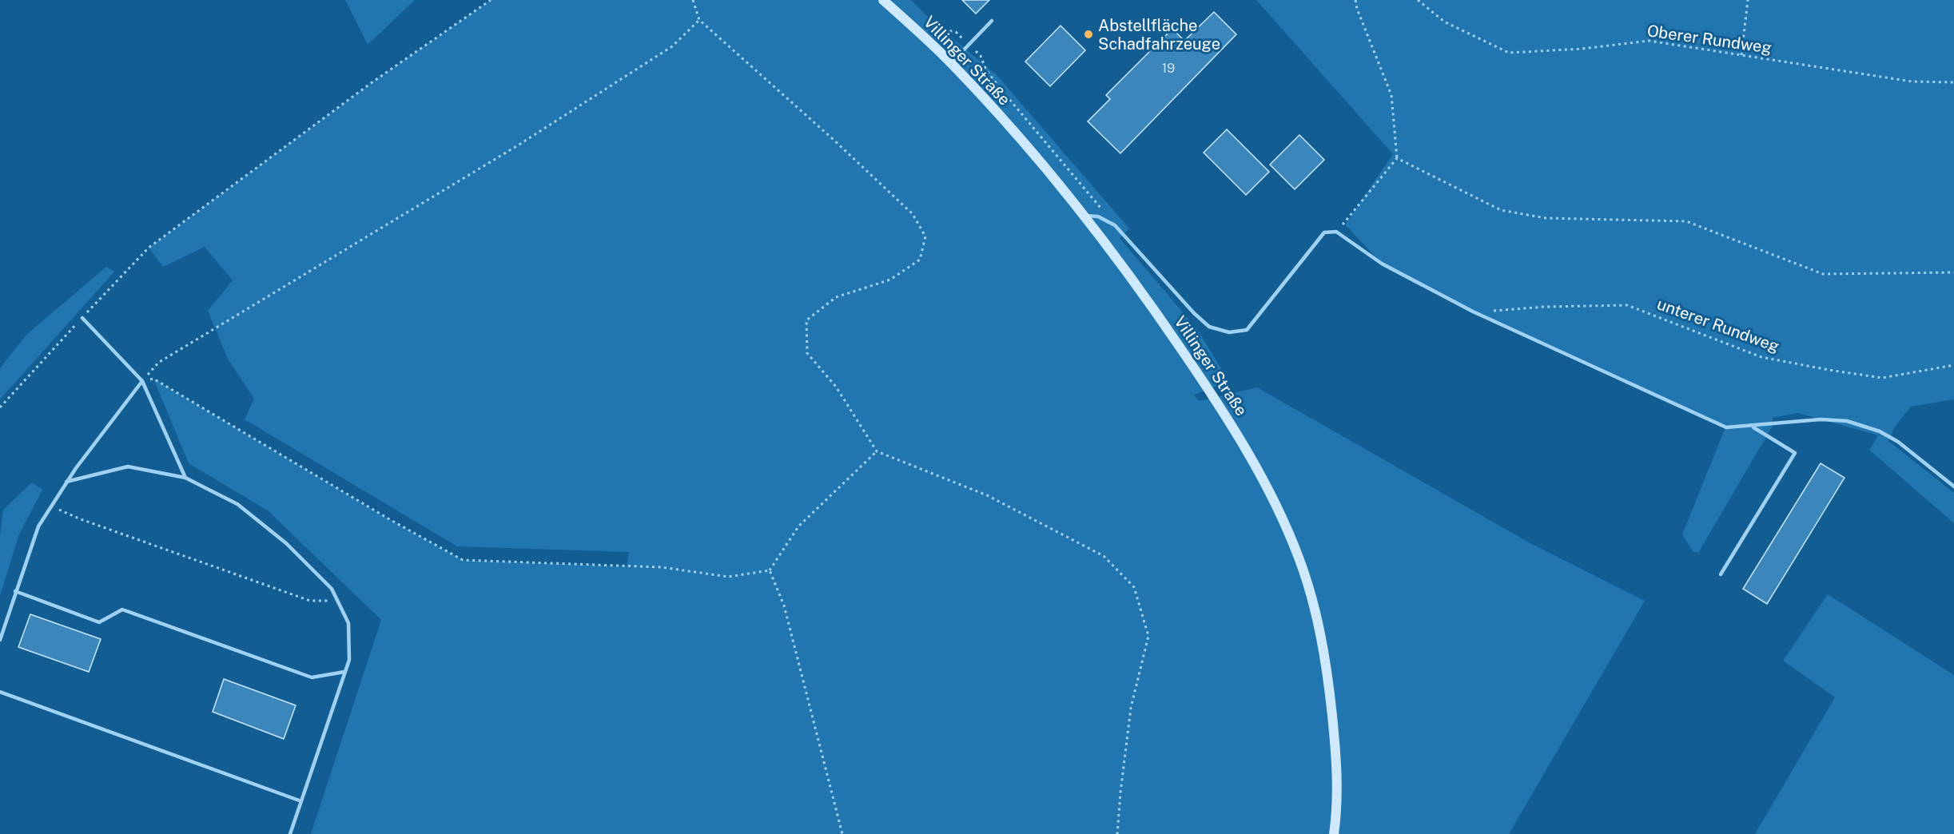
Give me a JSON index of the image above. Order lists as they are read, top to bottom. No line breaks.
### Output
{"streets":{"main road":["Villinger Straße"],"path":["Oberer Rundweg","unterer Rundweg"]},"places":["Abstellfläche Schadfahrzeuge"],"house_numbers":["19"]}
